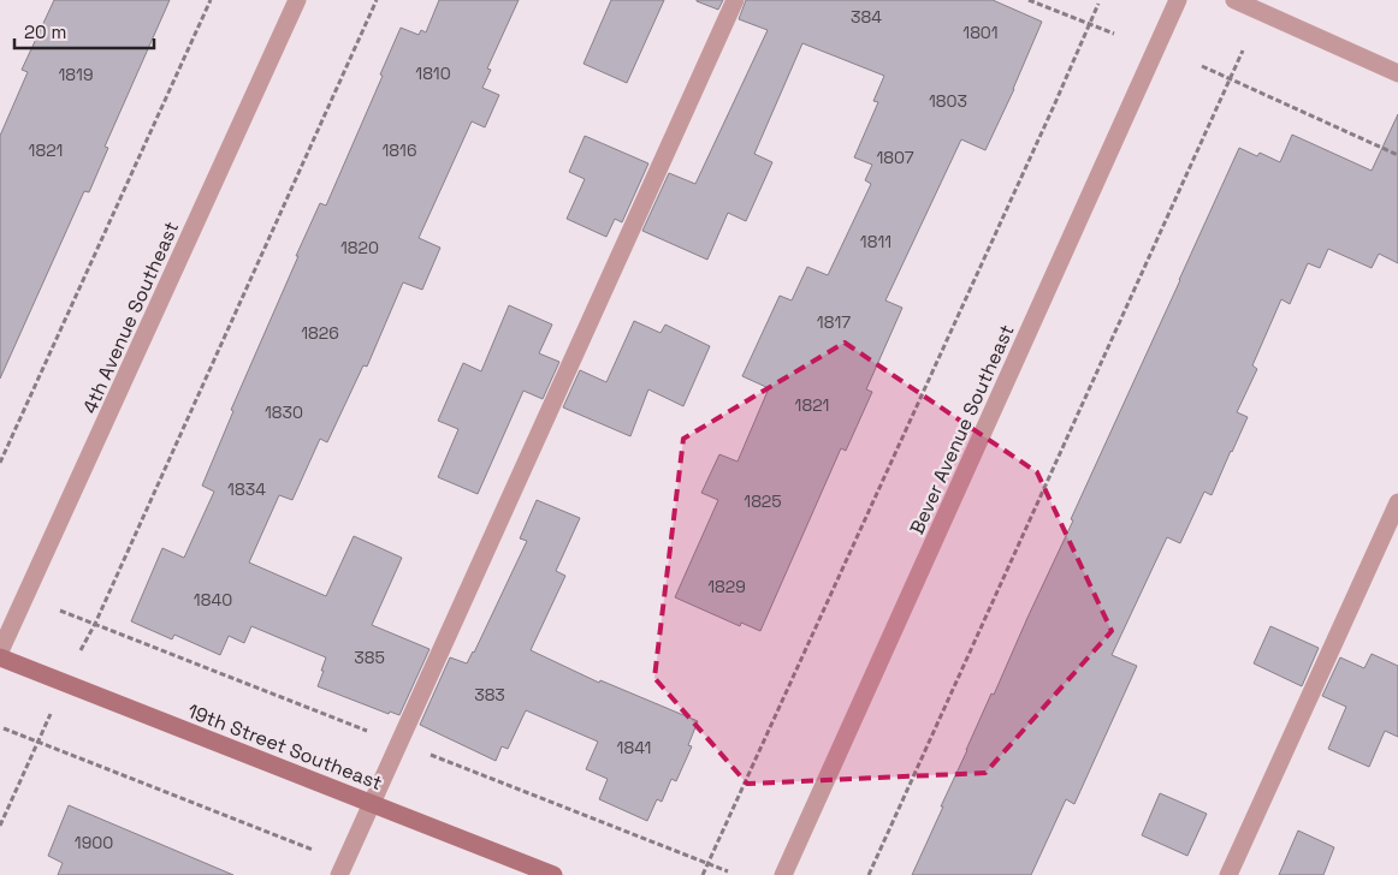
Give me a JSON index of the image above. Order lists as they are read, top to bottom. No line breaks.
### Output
{"streets":{"main road":["19th Street Southeast"],"street":["4th Avenue Southeast","Bever Avenue Southeast"]},"house_numbers":["384","1801","1810","1819","1803","1821","1816","1807","1811","1820","1817","1826","1821","1830","1834","1825","1829","1840","385","383","1841","1900"],"scale_bar":"20 m"}
